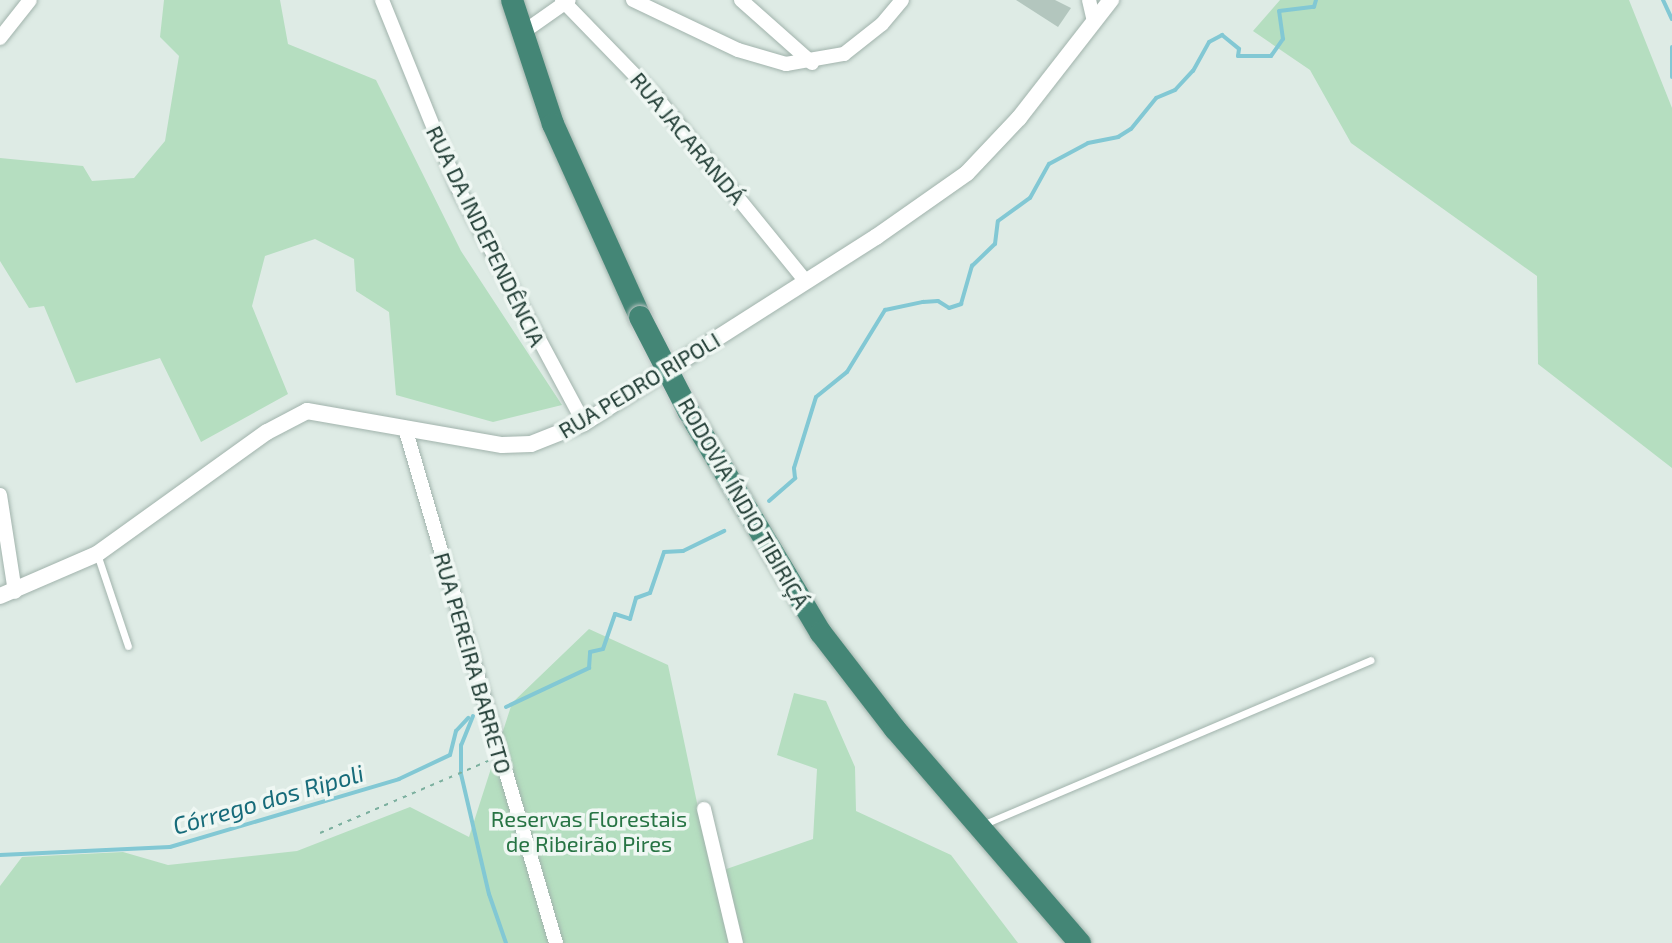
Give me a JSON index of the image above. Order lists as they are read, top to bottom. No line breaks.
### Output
{"streets":{"highway":["RODOVIA ÍNDIO TIBIRIÇÁ"],"street":["RUA JACARANDÁ","RUA DA INDEPENDÊNCIA","RUA PEDRO RIPOLI","RUA PEREIRA BARRETO"]},"crossings":[["RUA JACARANDÁ","RUA PEDRO RIPOLI"],["RUA DA INDEPENDÊNCIA","RUA PEDRO RIPOLI"],["RUA PEDRO RIPOLI","RUA PEREIRA BARRETO"]],"water":["Córrego dos Ripoli"],"parks":["Reservas Florestais de Ribeirão Pires"]}
